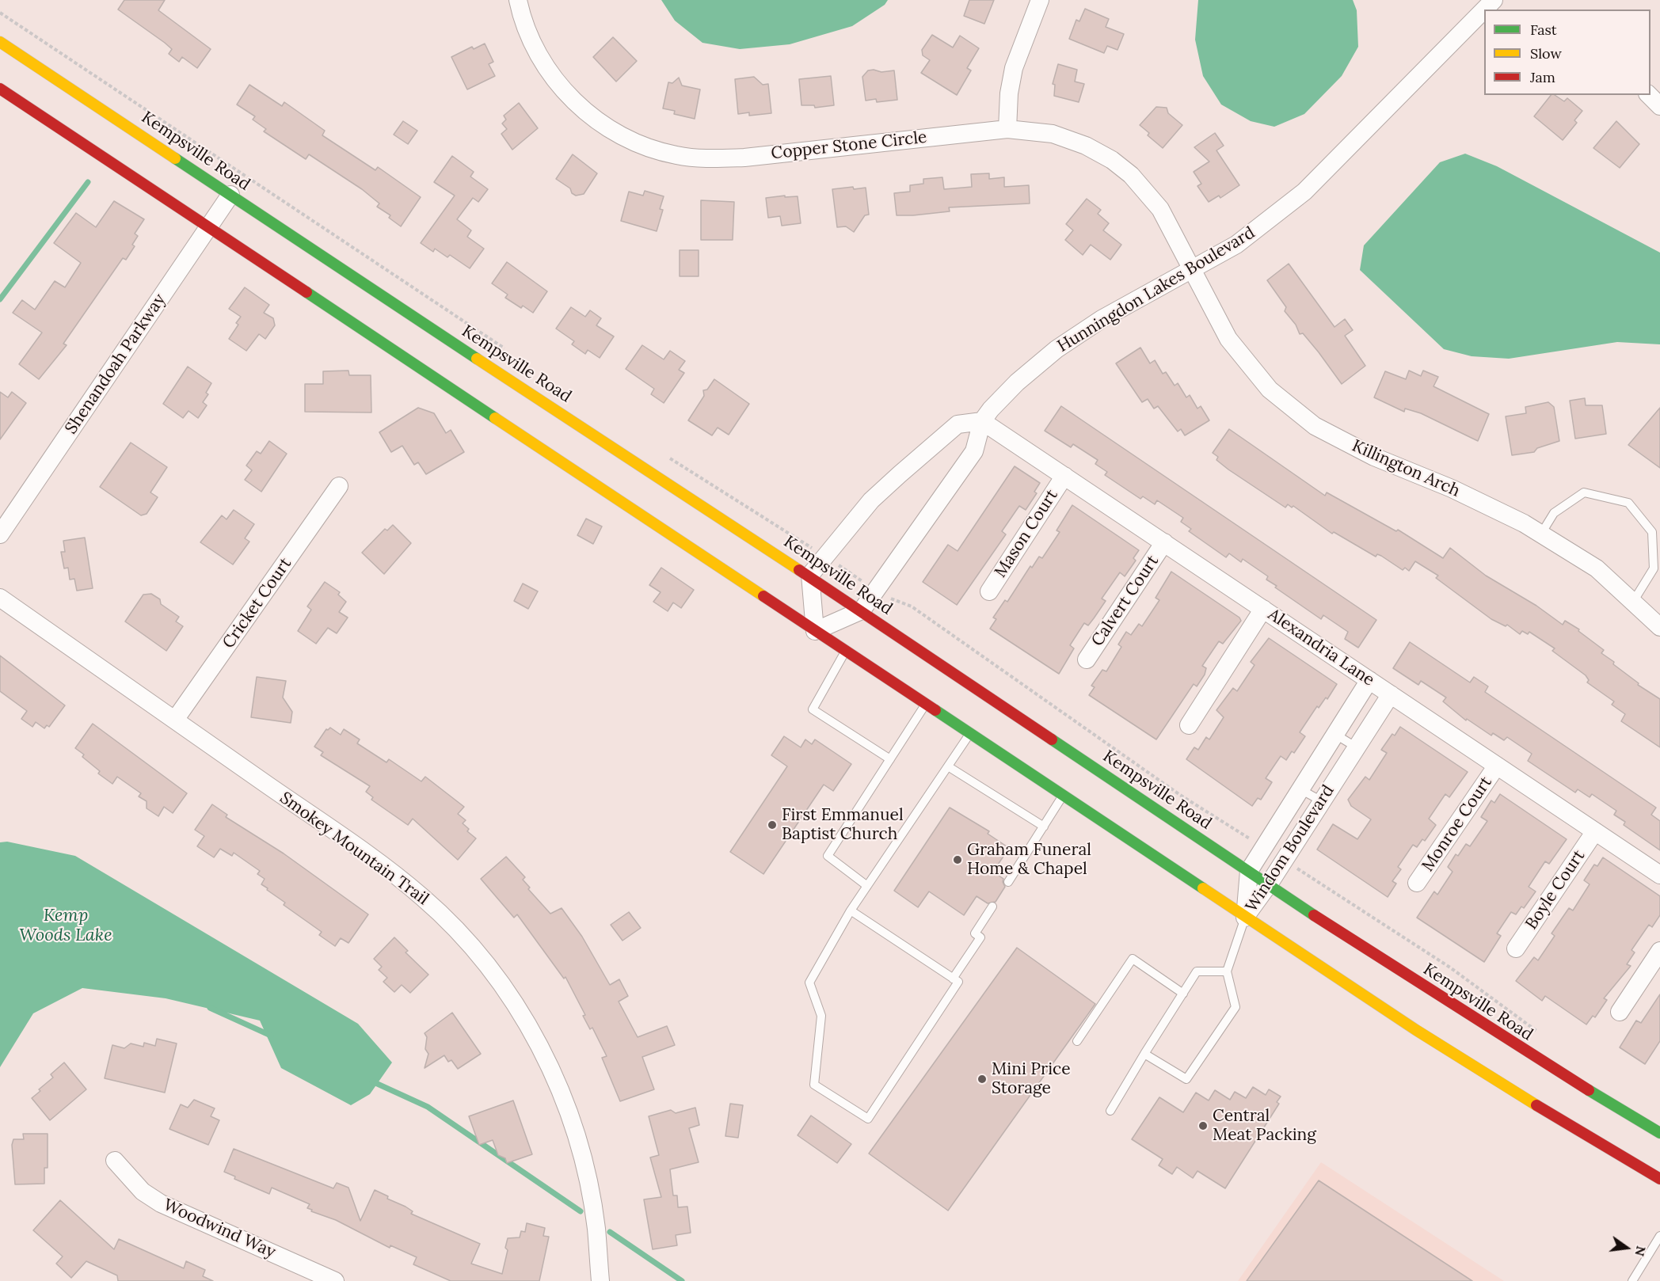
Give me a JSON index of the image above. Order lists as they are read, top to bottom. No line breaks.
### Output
{"streets":{"main road":["Kempsville Road"],"street":["Copper Stone Circle","Hunningdon Lakes Boulevard","Shenandoah Parkway","Killington Arch","Mason Court","Calvert Court","Cricket Court","Alexandria Lane","Monroe Court","Smokey Mountain Trail","Windom Boulevard","Boyle Court","Woodwind Way"]},"crossings":[["Copper Stone Circle","Hunningdon Lakes Boulevard"],["Copper Stone Circle","Killington Arch"],["Kempsville Road","Hunningdon Lakes Boulevard"],["Kempsville Road","Shenandoah Parkway"],["Kempsville Road","Windom Boulevard"],["Hunningdon Lakes Boulevard","Killington Arch"],["Hunningdon Lakes Boulevard","Alexandria Lane"],["Mason Court","Alexandria Lane"],["Calvert Court","Alexandria Lane"],["Cricket Court","Smokey Mountain Trail"],["Alexandria Lane","Monroe Court"],["Alexandria Lane","Windom Boulevard"],["Alexandria Lane","Boyle Court"]],"water":["Kemp Woods Lake"],"places":["First Emmanuel Baptist Church","Graham Funeral Home & Chapel","Mini Price Storage","Central Meat Packing"],"legend":["Fast","Slow","Jam"],"north":"right"}
